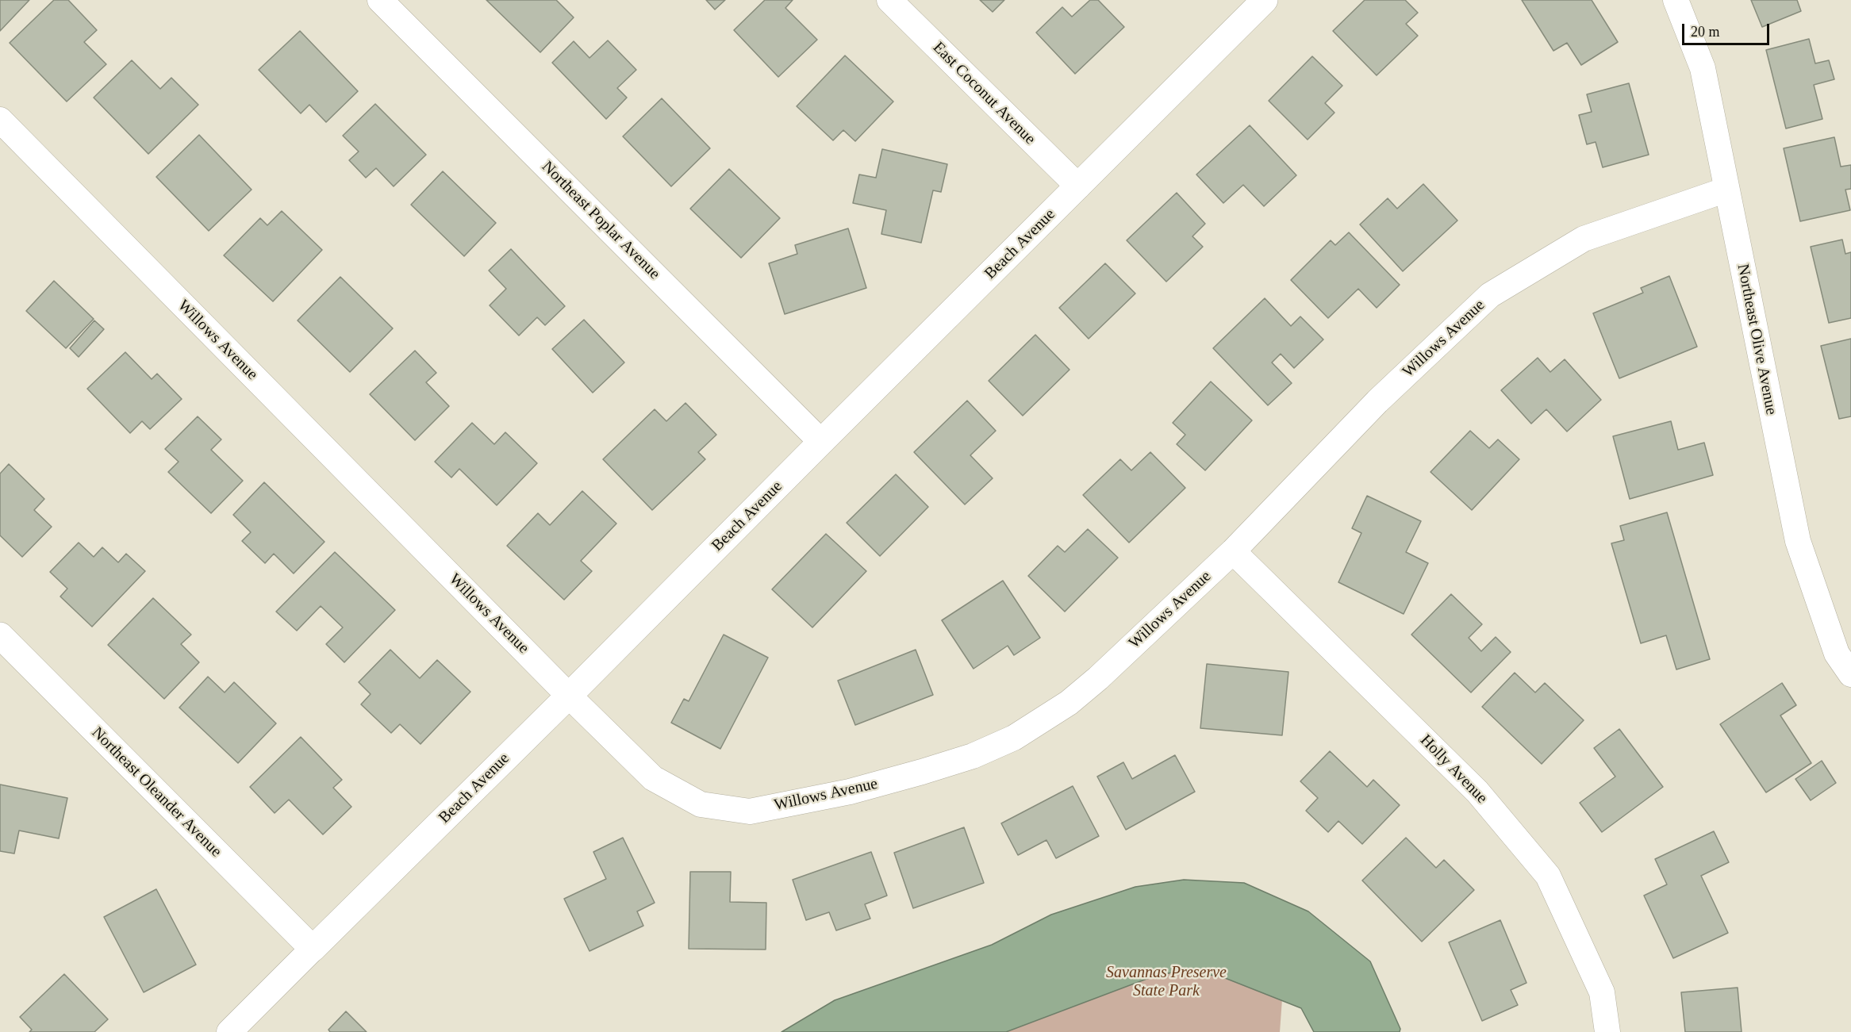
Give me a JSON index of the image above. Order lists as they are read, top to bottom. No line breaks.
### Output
{"streets":{"street":["East Coconut Avenue","Northeast Poplar Avenue","Beach Avenue","Willows Avenue","Northeast Olive Avenue","Holly Avenue","Northeast Oleander Avenue"]},"crossings":[["East Coconut Avenue","Beach Avenue"],["Northeast Poplar Avenue","Beach Avenue"],["Beach Avenue","Willows Avenue"],["Beach Avenue","Northeast Oleander Avenue"],["Willows Avenue","Northeast Olive Avenue"],["Willows Avenue","Holly Avenue"]],"parks":["Savannas Preserve State Park"],"scale_bar":"20 m"}
